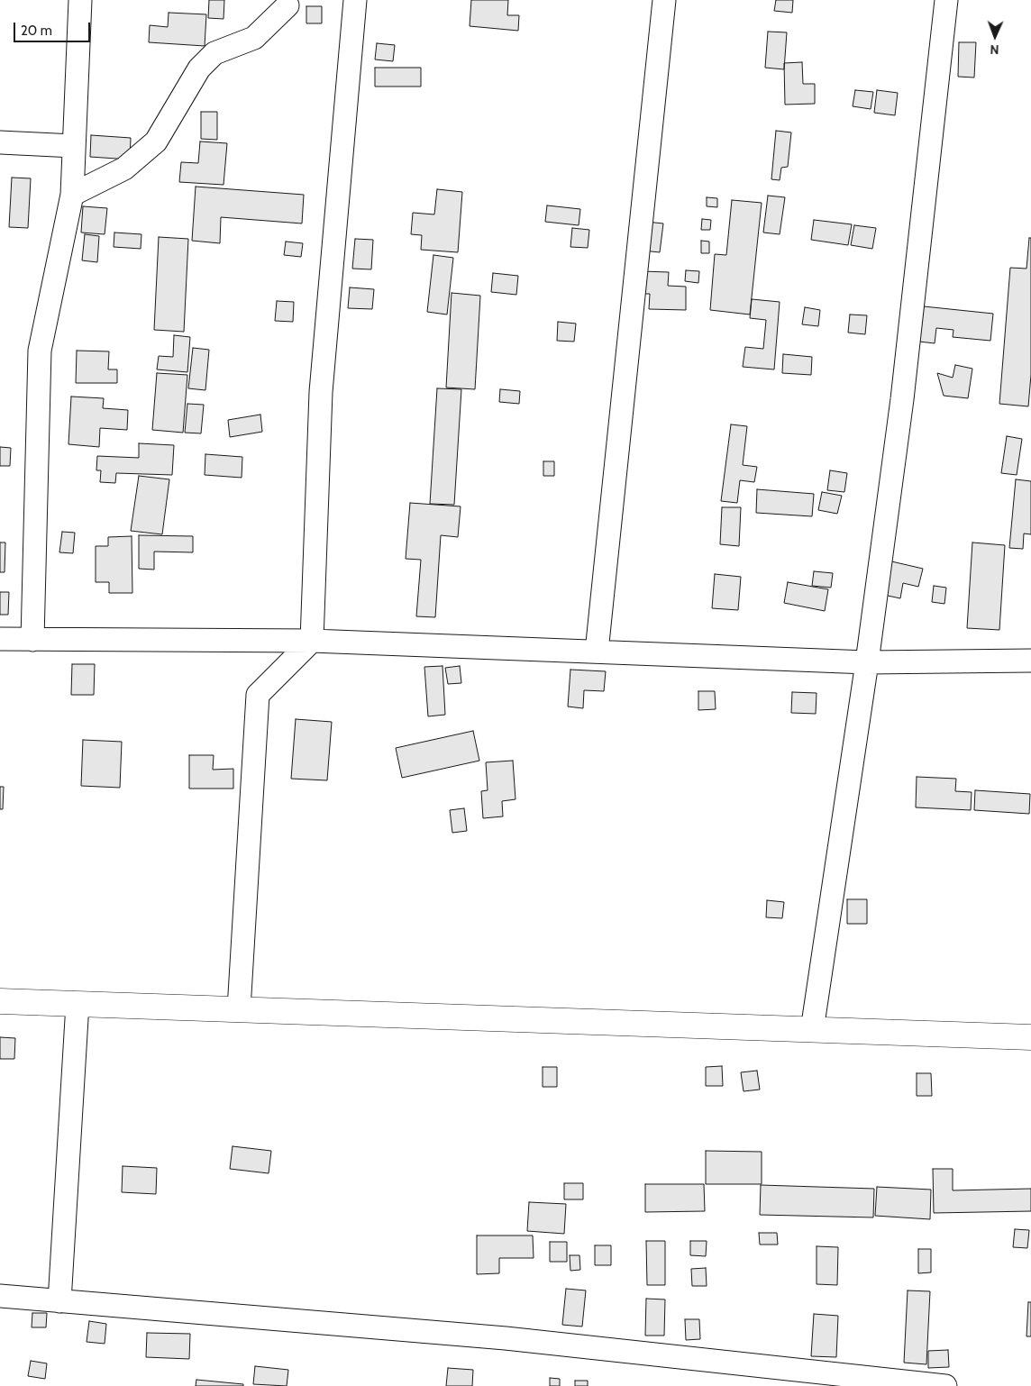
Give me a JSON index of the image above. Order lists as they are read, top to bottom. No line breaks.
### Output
{"scale_bar":"20 m","north":"bottom"}
